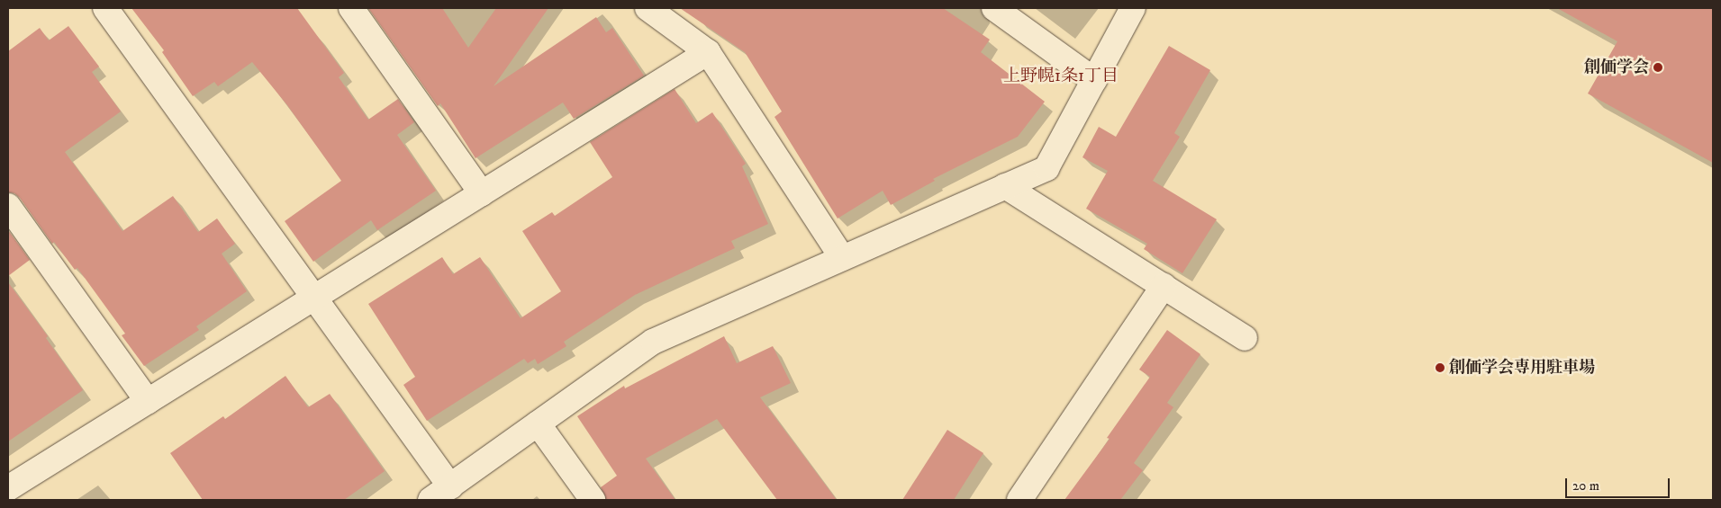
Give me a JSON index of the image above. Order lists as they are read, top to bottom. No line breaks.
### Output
{"districts":["上野幌1条1丁目"],"places":["創価学会","創価学会専用駐車場"],"scale_bar":"20 m"}
